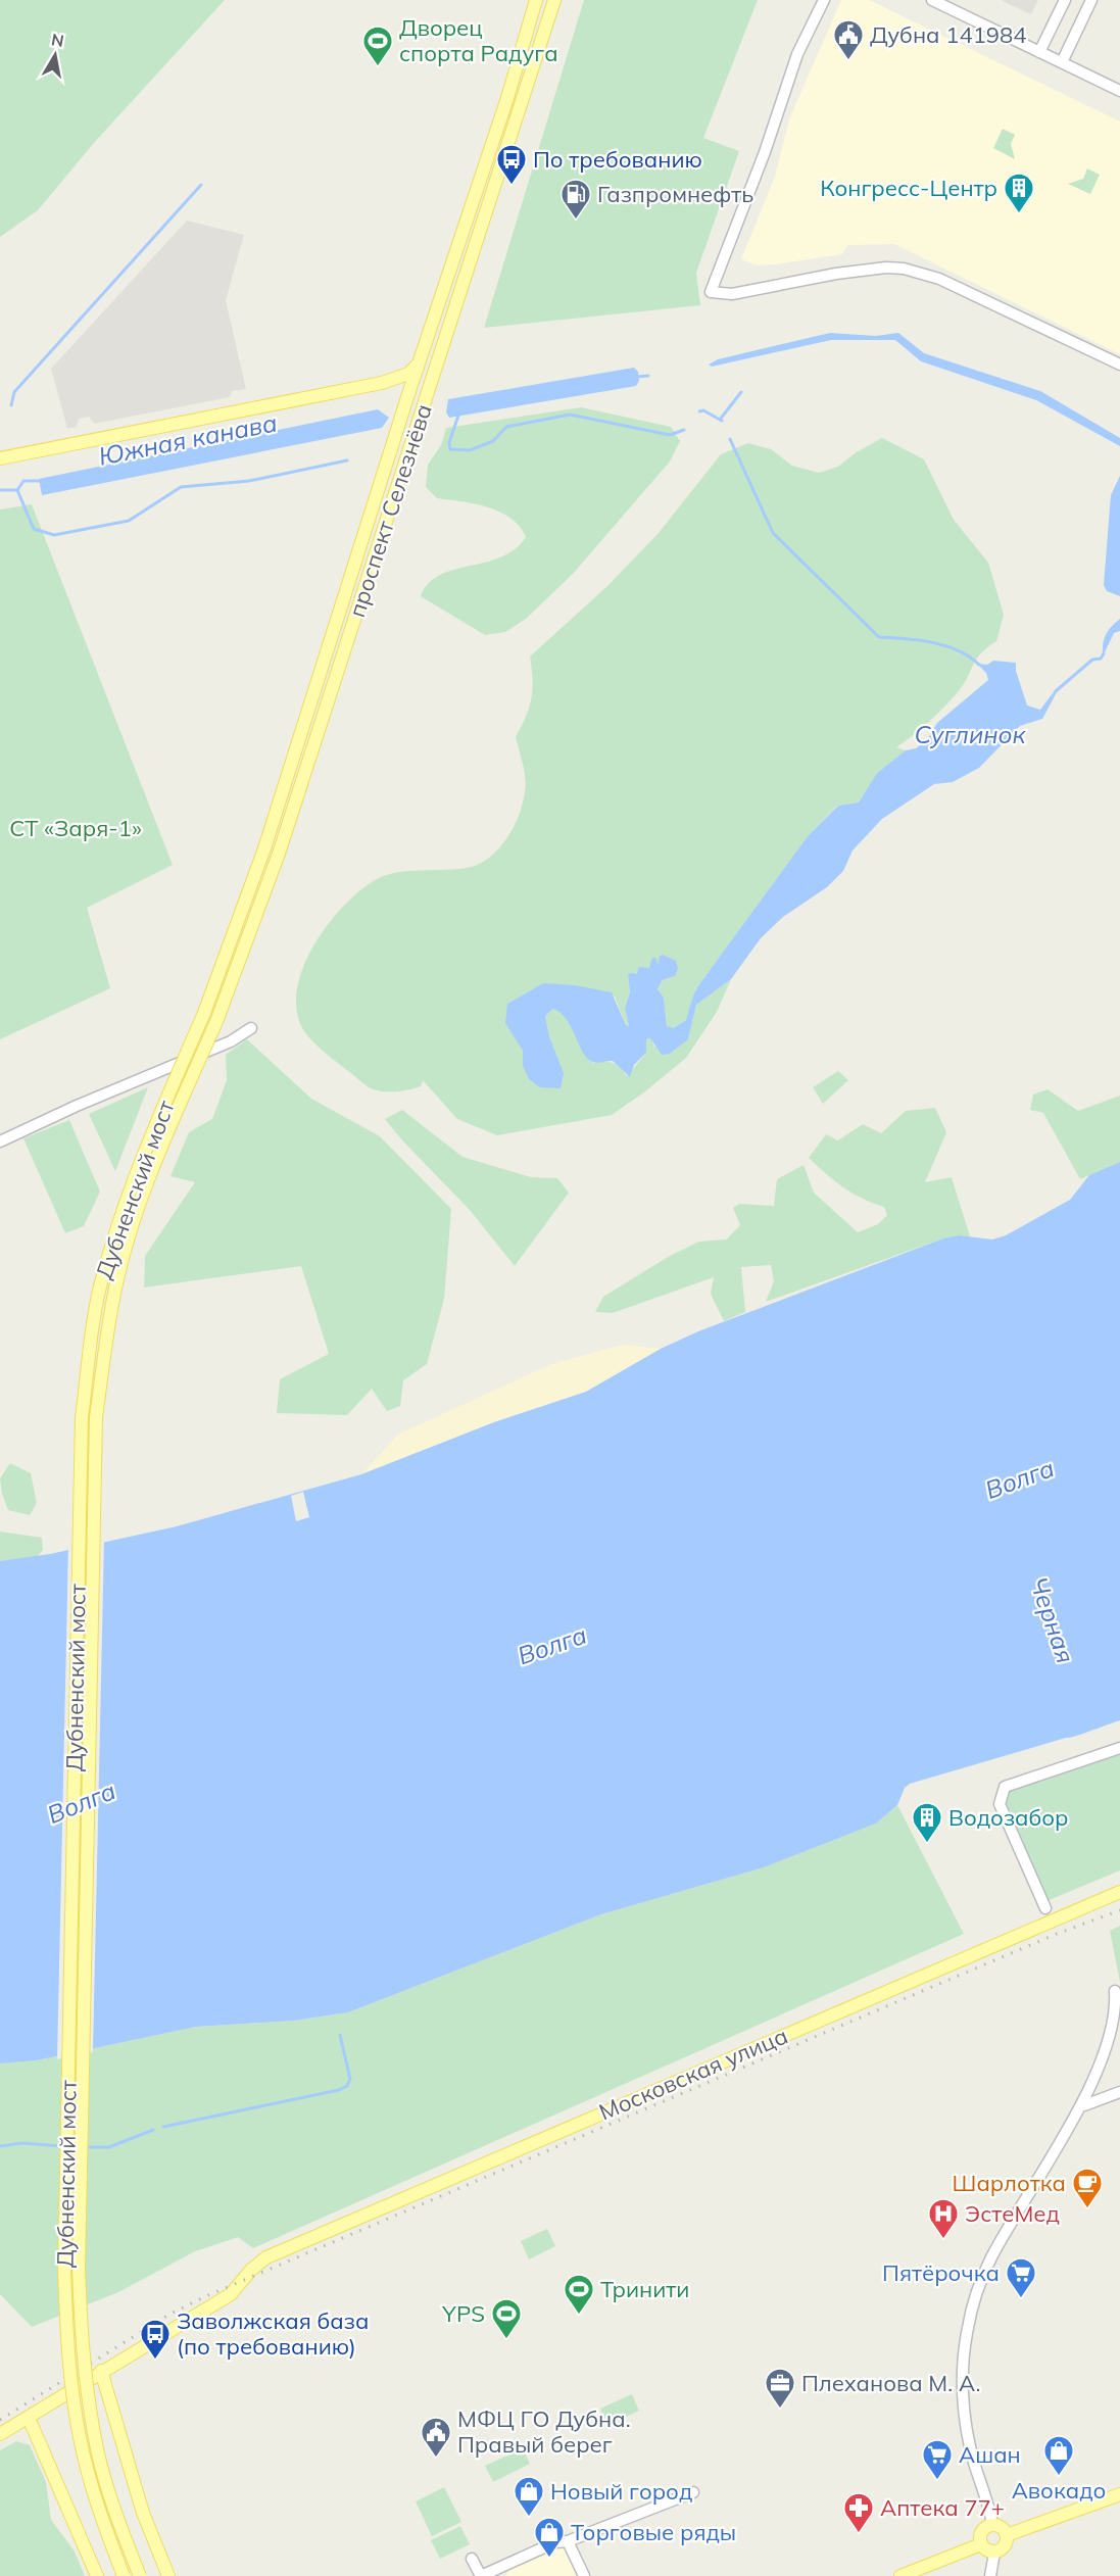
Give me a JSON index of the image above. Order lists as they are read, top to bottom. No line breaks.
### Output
{"streets":{"main road":["проспект Селезнёва","Дубненский мост","Московская улица"]},"crossings":[["проспект Селезнёва","Дубненский мост"]],"water":["Южная канава","Суглинок","Волга","Черная"],"parks":["СТ «Заря-1»"],"places":{"public building":["Дубна 141984","МФЦ ГО Дубна. Правый берег"],"sports":["Дворец спорта Радуга","Тринити","YPS"],"bus stop":["По требованию","Заволжская база (по требованию)"],"building":["Конгресс-Центр","Водозабор"],"fuel station":["Газпромнефть"],"cafe":["Шарлотка"],"hospital":["ЭстеМед"],"supermarket":["Пятёрочка","Ашан"],"office":["Плеханова М. А."],"shop":["Авокадо","Новый город","Торговые ряды"],"pharmacy":["Аптека 77+"]},"north":"top"}
